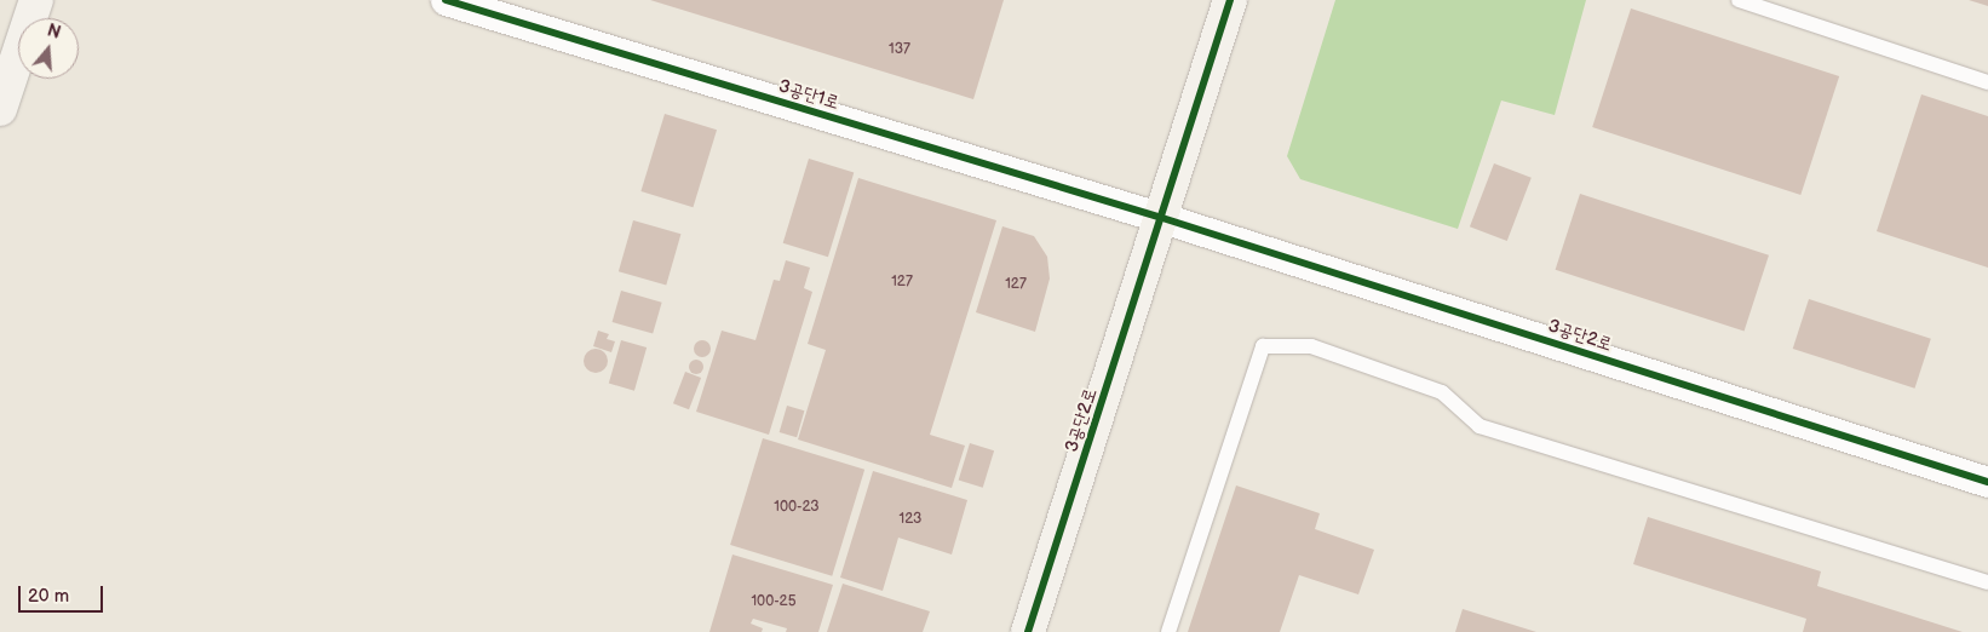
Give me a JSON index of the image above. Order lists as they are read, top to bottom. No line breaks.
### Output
{"streets":{"street":["3공단1로","3공단2로"]},"crossings":[["3공단1로","3공단2로"]],"house_numbers":["137","127","127","100-23","123","100-25"],"scale_bar":"20 m","north":"top"}
